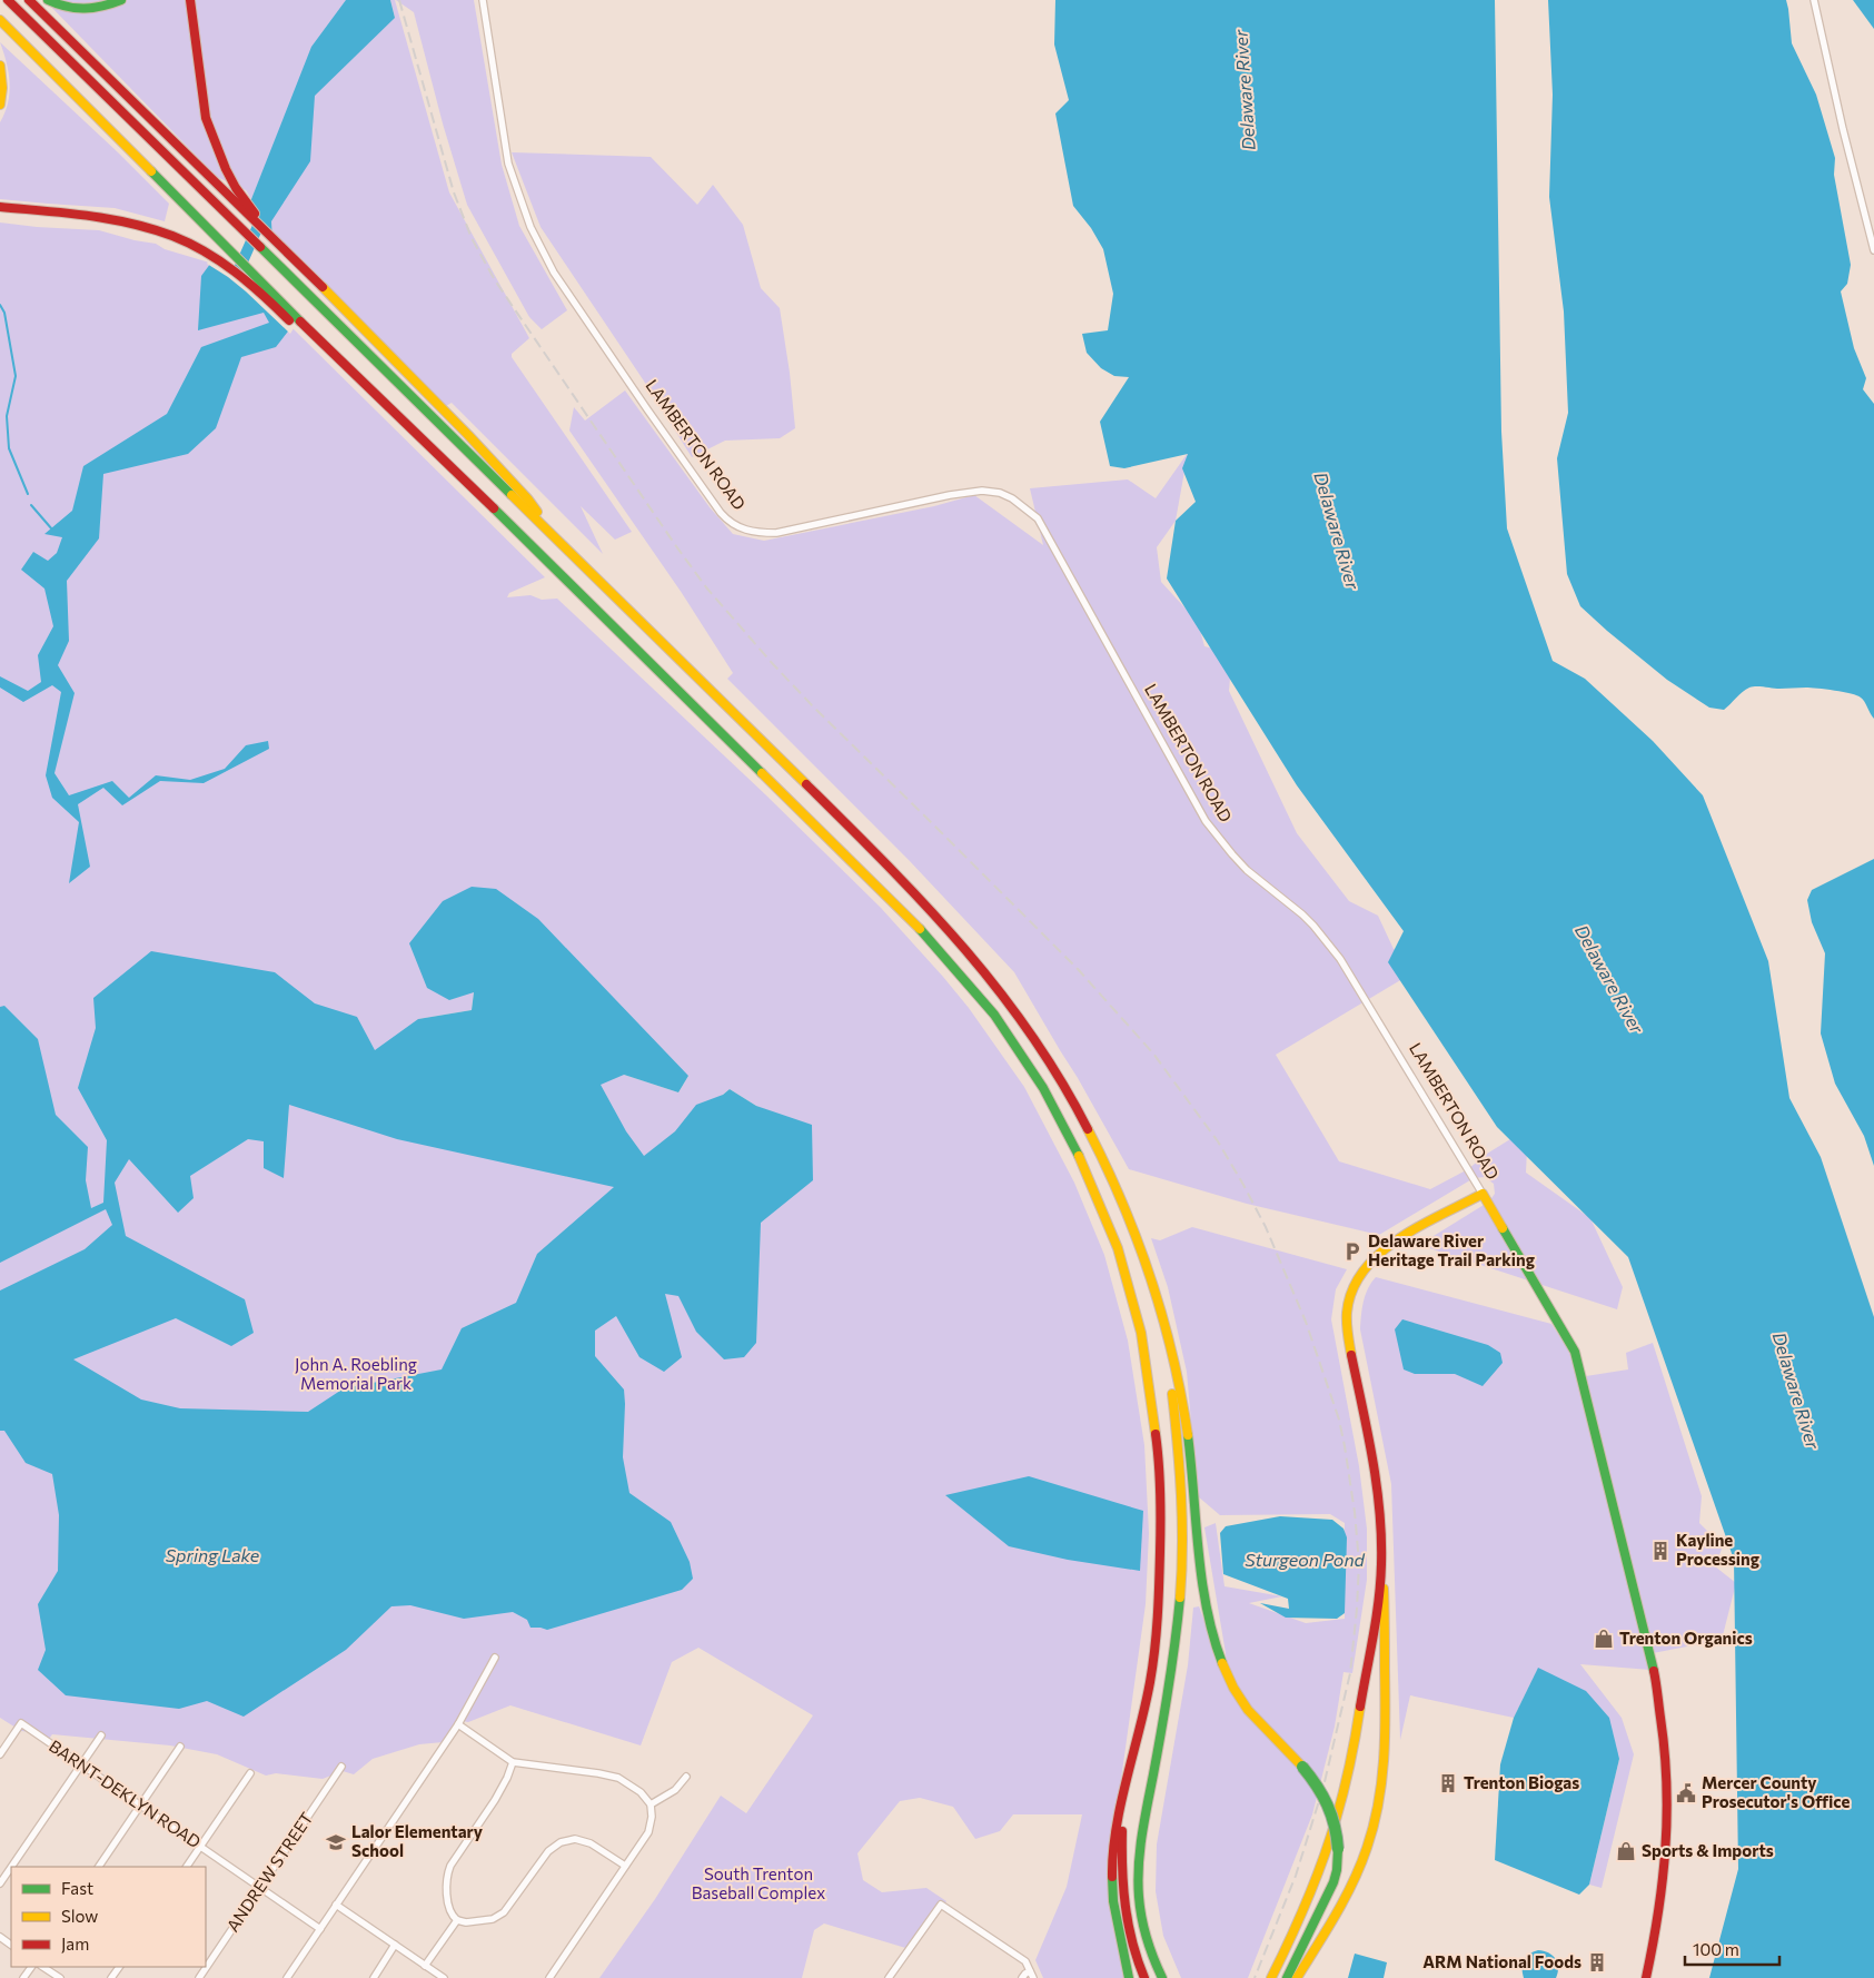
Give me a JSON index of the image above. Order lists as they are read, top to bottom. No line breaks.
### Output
{"streets":{"main road":["LAMBERTON ROAD"],"street":["BARNT-DEKLYN ROAD","ANDREW STREET"]},"crossings":[["BARNT-DEKLYN ROAD","ANDREW STREET"]],"water":["Delaware River","Spring Lake","Sturgeon Pond"],"parks":["John A. Roebling Memorial Park","South Trenton Baseball Complex"],"places":{"parking":["Delaware River Heritage Trail Parking"],"building":["Kayline Processing","Trenton Biogas","ARM National Foods"],"shop":["Trenton Organics","Sports & Imports"],"public building":["Mercer County Prosecutor's Office"],"school or university":["Lalor Elementary School"]},"legend":["Fast","Slow","Jam"],"scale_bar":"100 m"}
